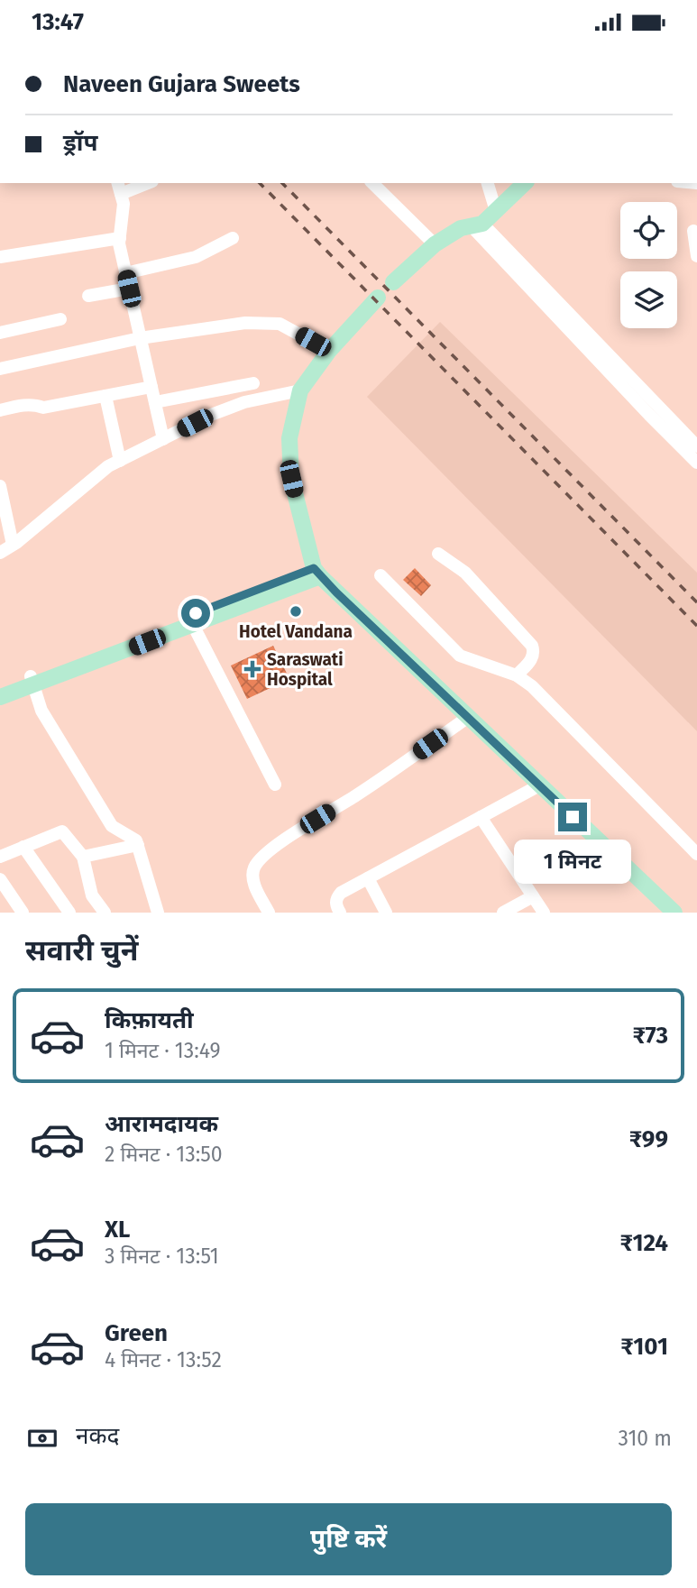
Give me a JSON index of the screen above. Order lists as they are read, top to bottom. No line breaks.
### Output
{"places":{"other":["Hotel Vandana"],"health":["Saraswati Hospital"]},"page":{"status":"13:47","banner":["Naveen Gujara Sweets","ड्रॉप"],"bubble":"1 मिनट","heading":"सवारी चुनें","list":[{"name":"किफ़ायती","note":"1 मिनट · 13:49","value":"₹73"},{"name":"आरामदायक","note":"2 मिनट · 13:50","value":"₹99"},{"name":"XL","note":"3 मिनट · 13:51","value":"₹124"},{"name":"Green","note":"4 मिनट · 13:52","value":"₹101"}],"pay":["नकद","310 m"],"buttons":"पुष्टि करें"}}
